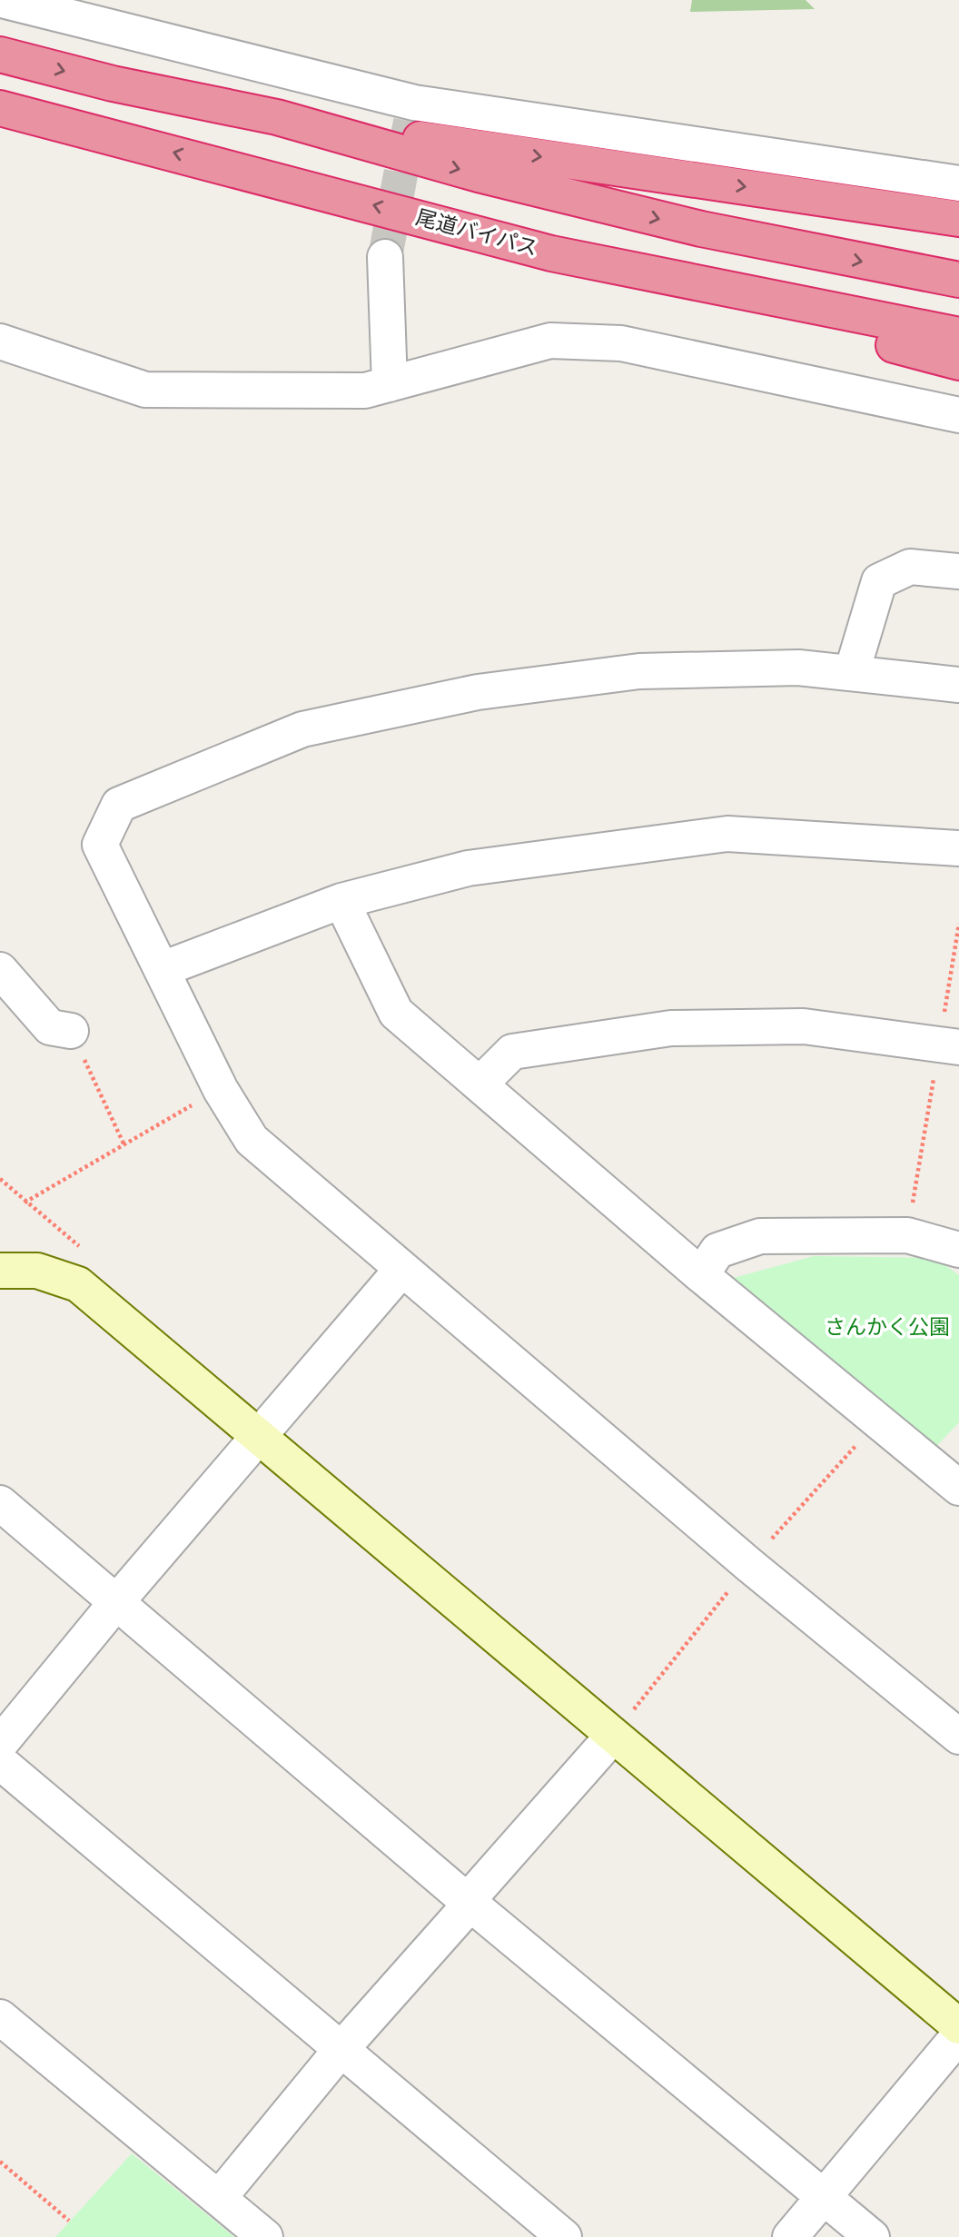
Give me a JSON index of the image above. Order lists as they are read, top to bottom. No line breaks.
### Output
{"streets":{"highway":["尾道バイパス"]},"parks":["さんかく公園"]}
